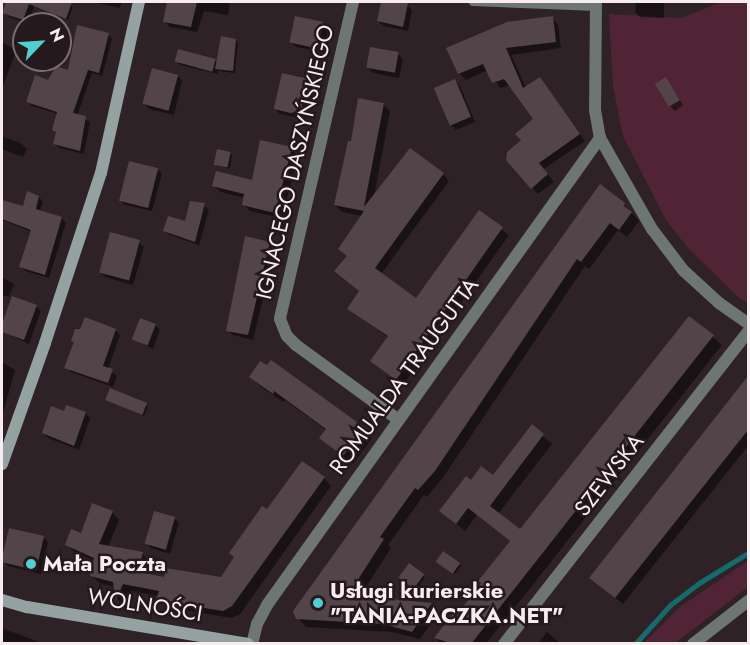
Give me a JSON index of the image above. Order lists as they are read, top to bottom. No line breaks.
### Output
{"streets":{"street":["IGNACEGO DASZYŃSKIEGO","ROMUALDA TRAUGUTTA","SZEWSKA","WOLNOŚCI"]},"crossings":[["IGNACEGO DASZYŃSKIEGO","ROMUALDA TRAUGUTTA"],["ROMUALDA TRAUGUTTA","WOLNOŚCI"]],"places":["Mała Poczta","Usługi kurierskie \"TANIA-PACZKA.NET\""],"north":"top right"}
